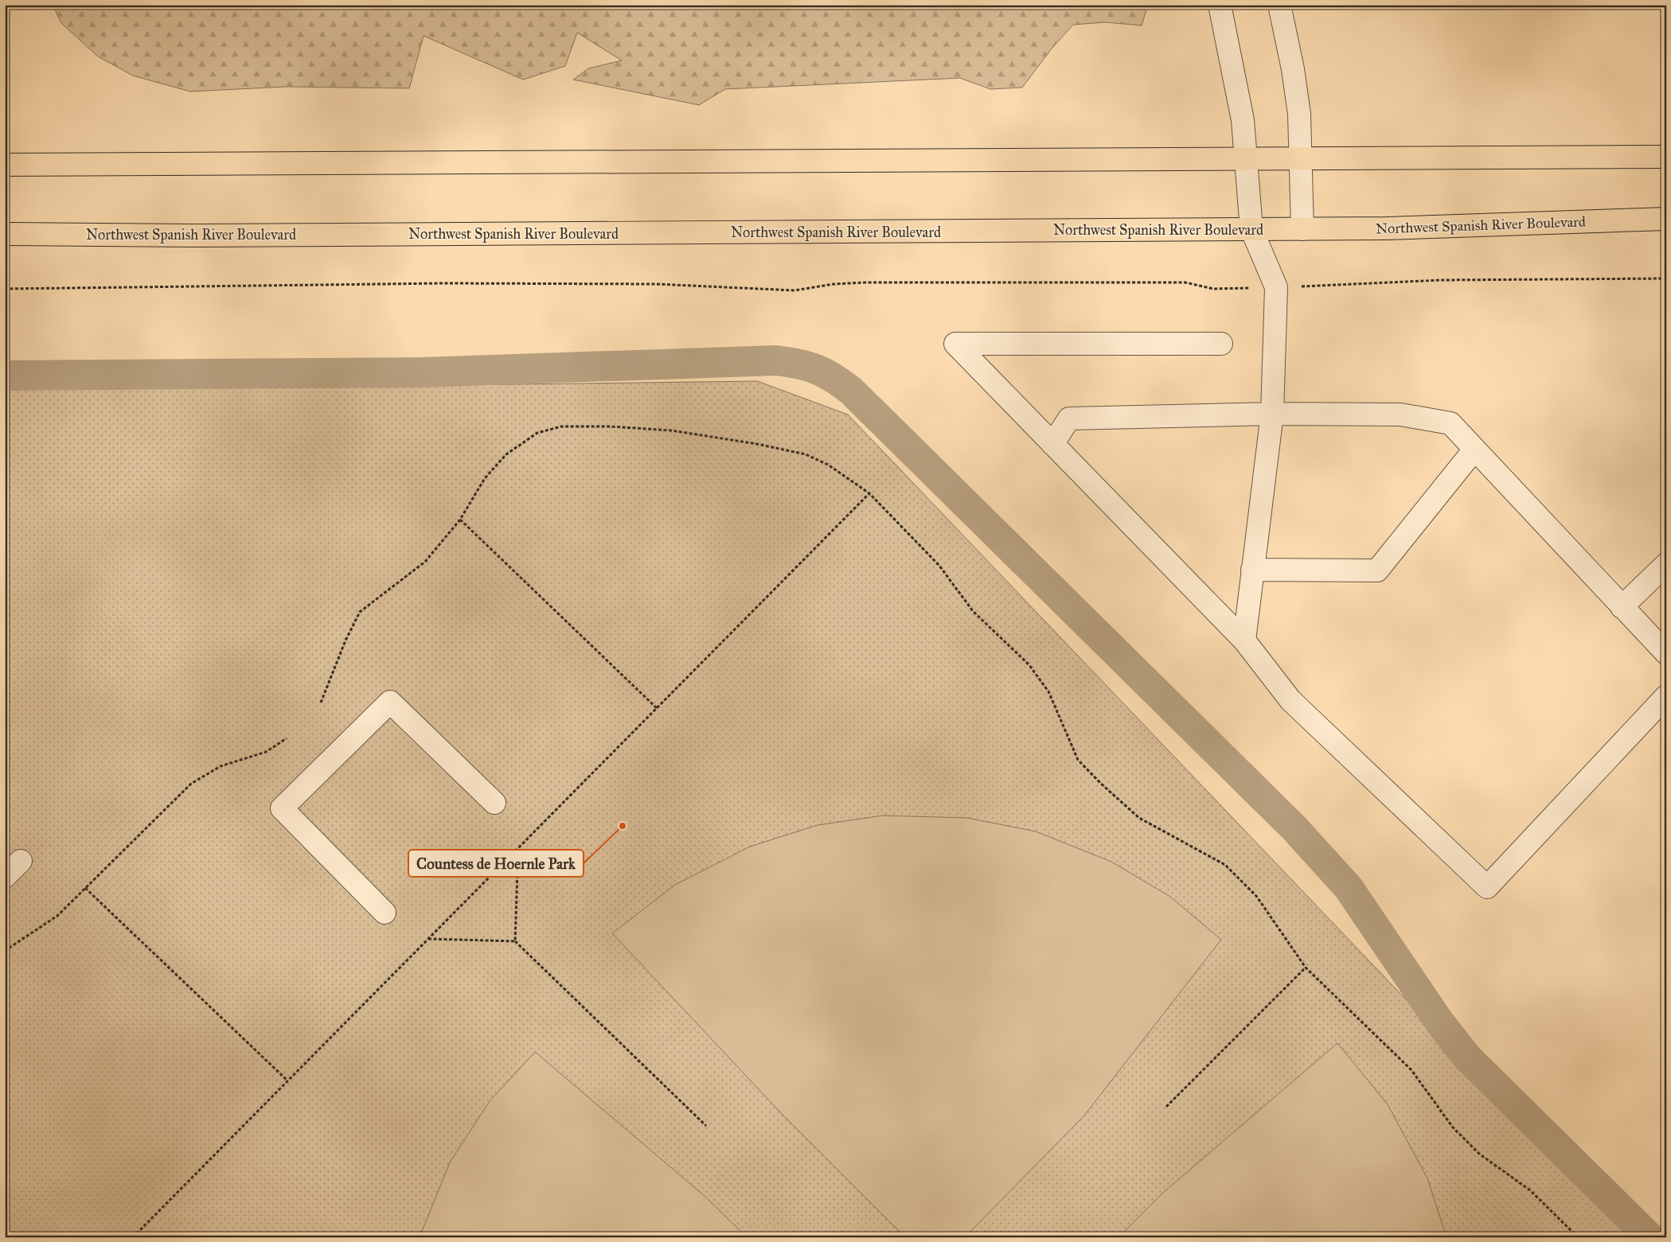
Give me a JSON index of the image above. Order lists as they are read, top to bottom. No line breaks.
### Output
{"streets":{"main road":["Northwest Spanish River Boulevard"]},"places":["Countess de Hoernle Park"]}
